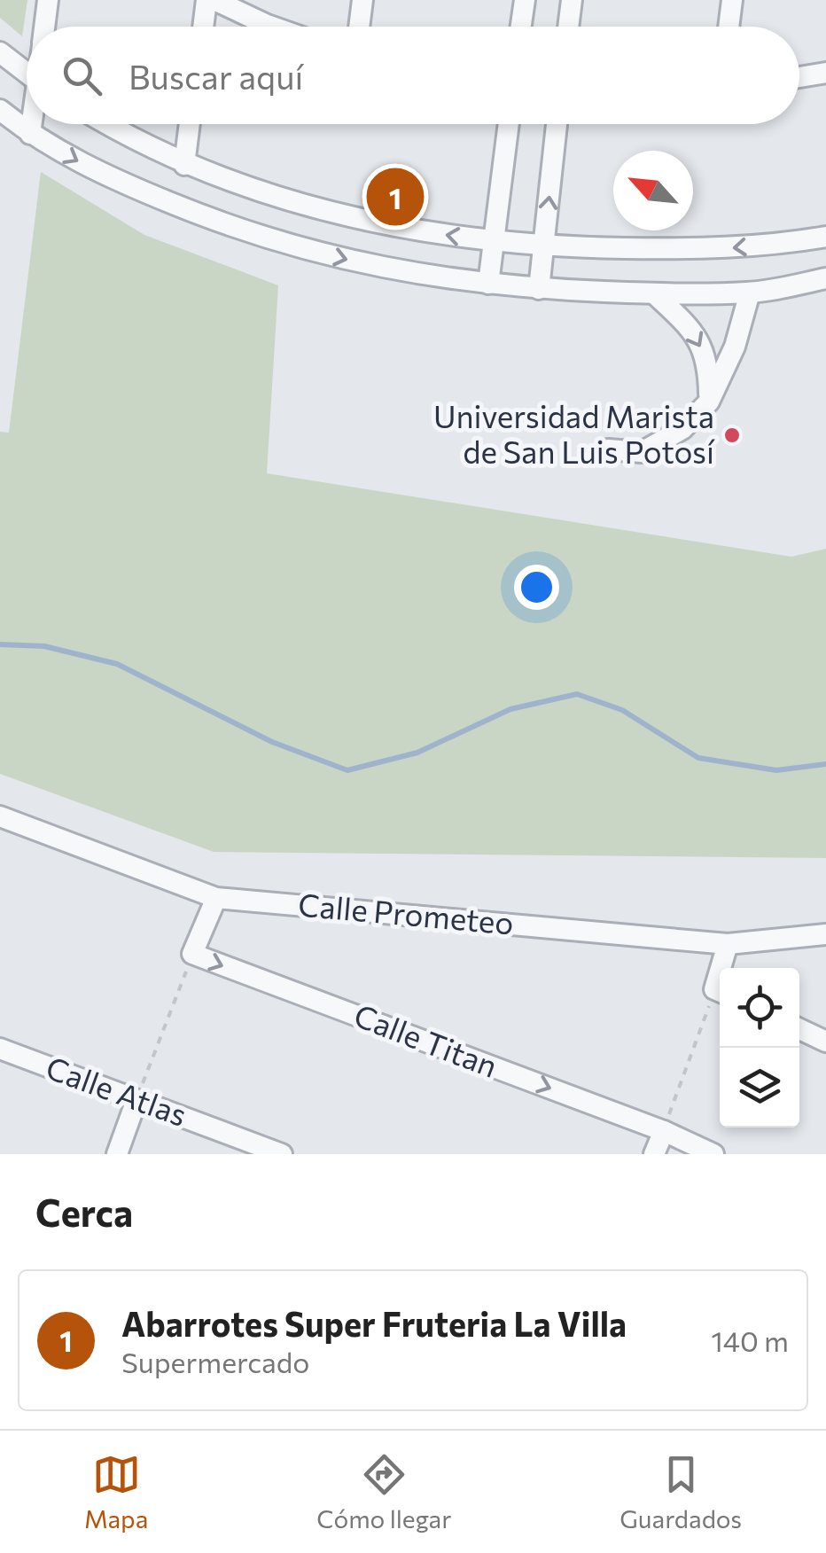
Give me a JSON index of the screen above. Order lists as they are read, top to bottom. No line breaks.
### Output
{"streets":{"street":["Calle Prometeo","Calle Titan","Calle Atlas"]},"one_way":["Calle Titan"],"places":["Universidad Marista de San Luis Potosí"],"north":"top left","page":{"search":"Buscar aquí","pins":"1","heading":"Cerca","list":[{"mark":"1","name":"Abarrotes Super Fruteria La Villa","note":"Supermercado","value":"140 m"}],"nav":["Mapa","Cómo llegar","Guardados"]}}
